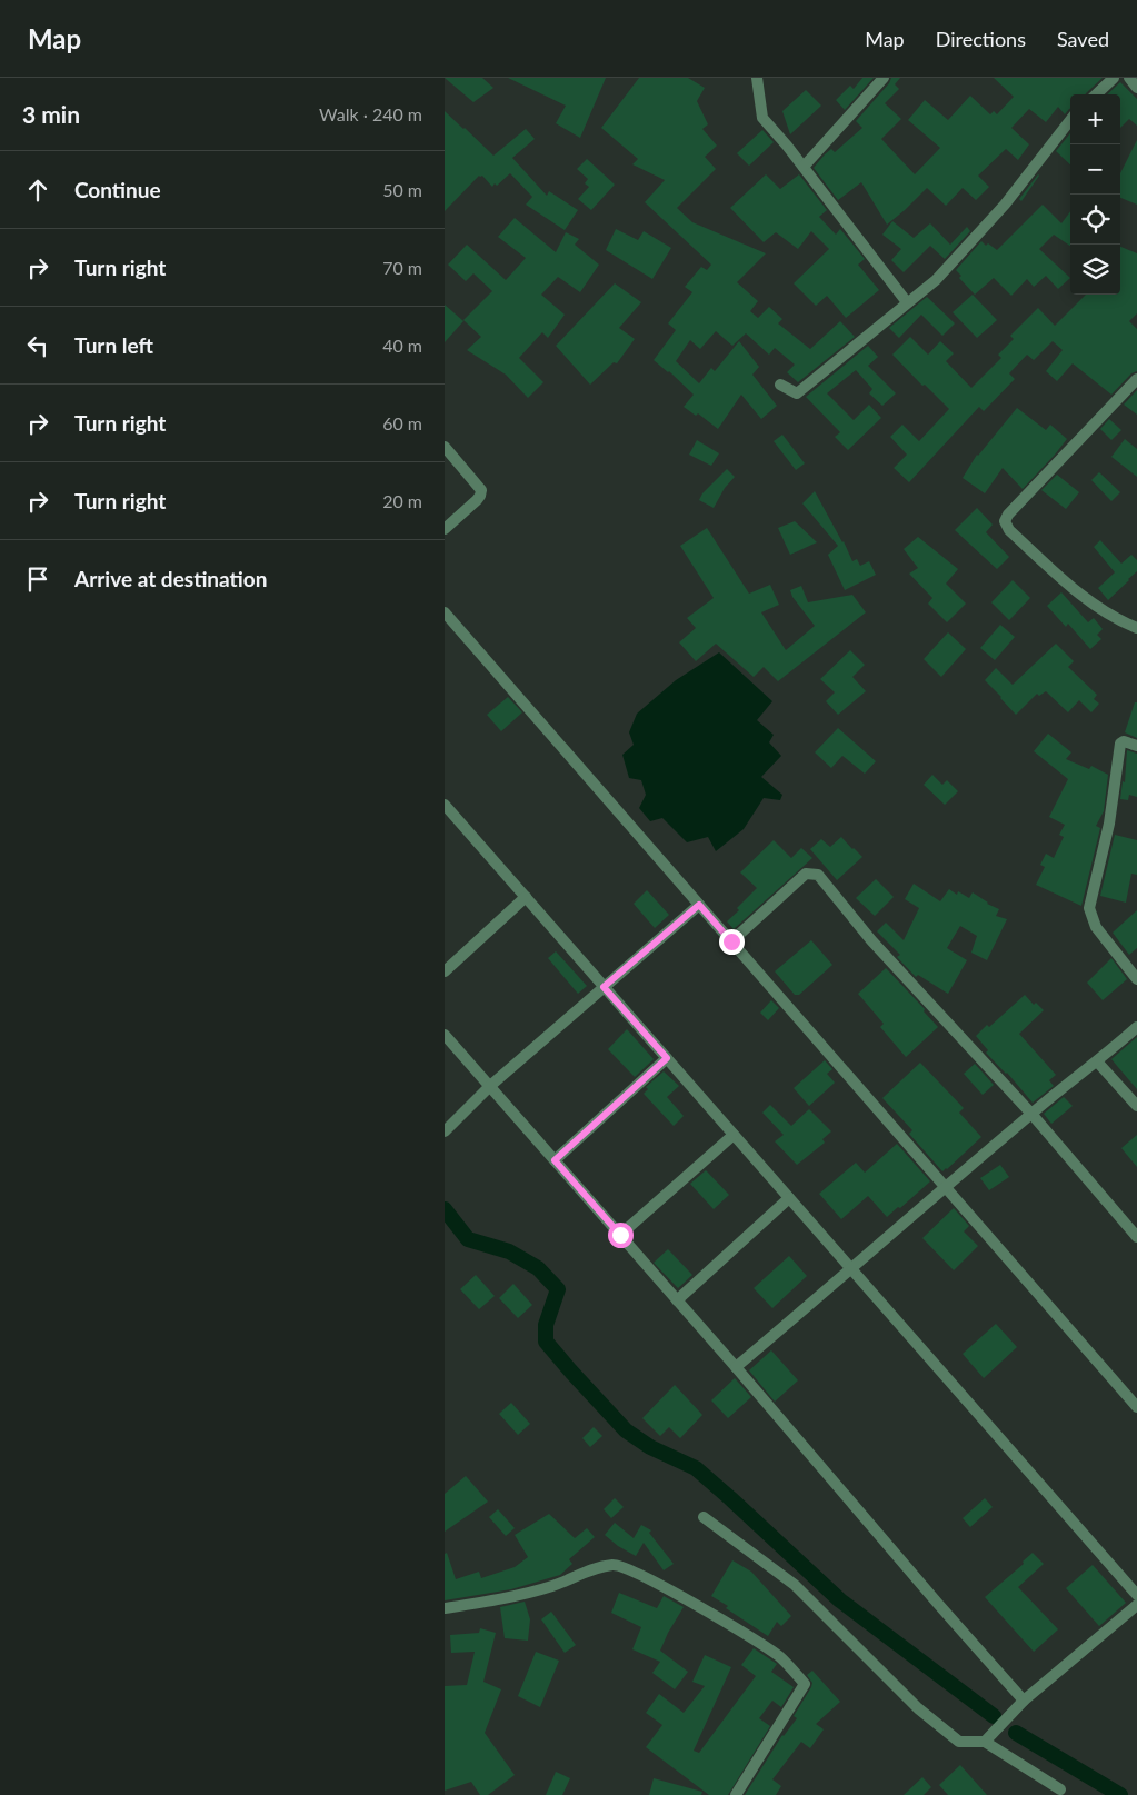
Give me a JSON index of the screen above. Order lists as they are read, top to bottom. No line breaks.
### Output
{"page":{"header":"Map","nav":["Map","Directions","Saved"],"heading":["3 min","Walk · 240 m"],"map_buttons":["+","−"],"list":[["Continue","50 m"],["Turn right","70 m"],["Turn left","40 m"],["Turn right","60 m"],["Turn right","20 m"],"Arrive at destination"]}}
